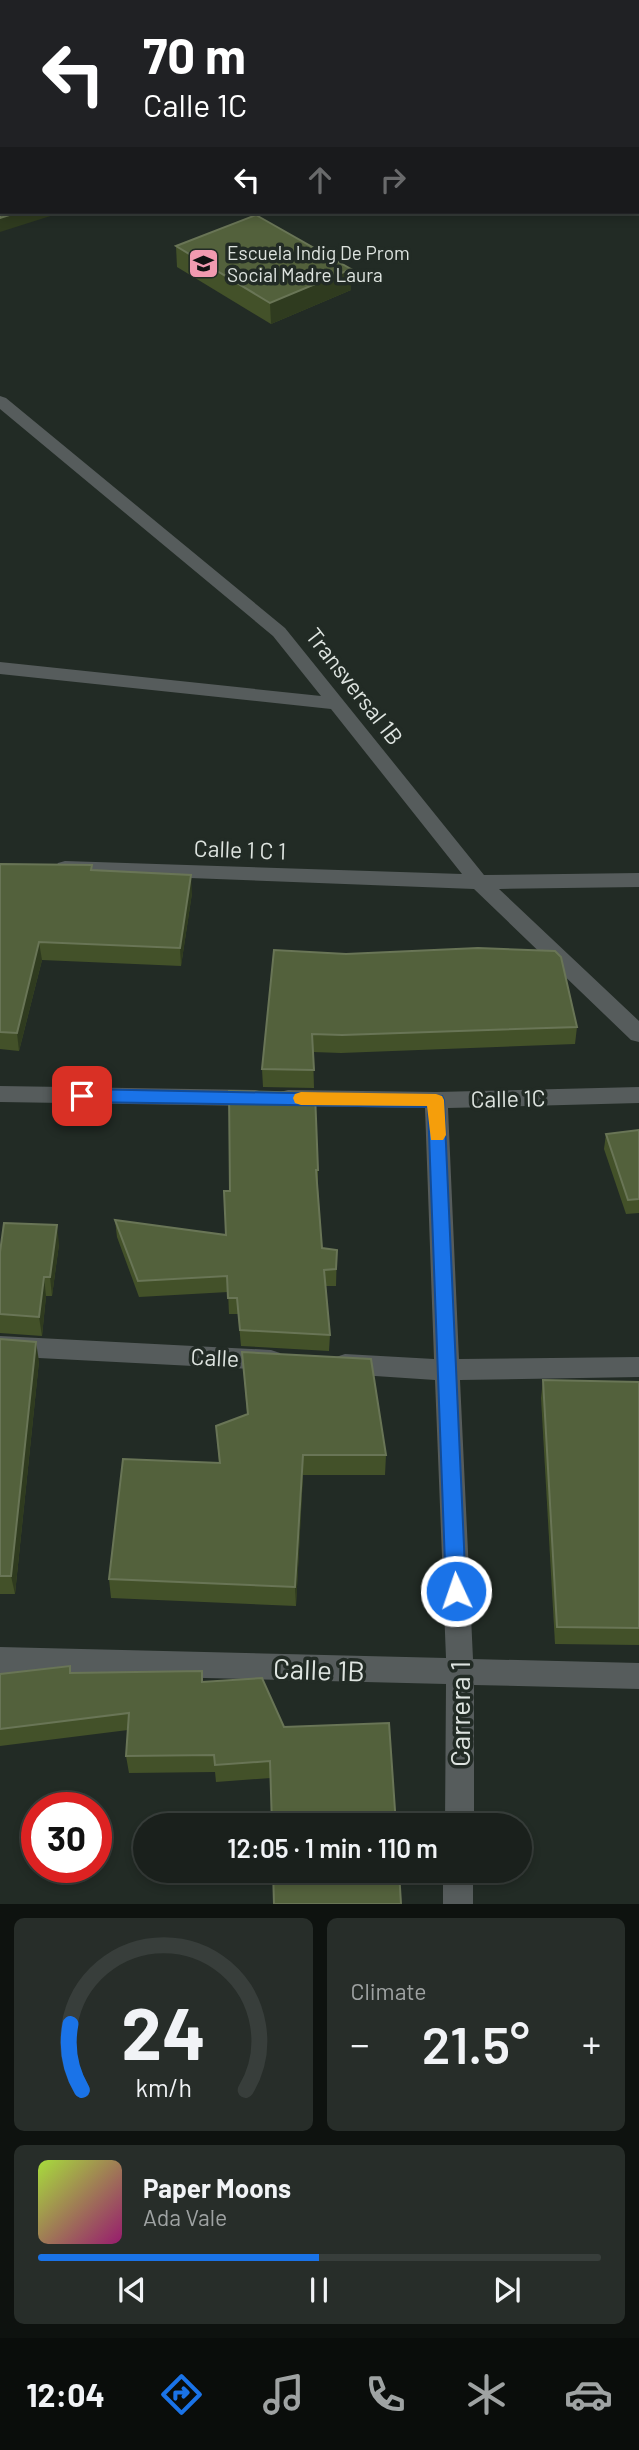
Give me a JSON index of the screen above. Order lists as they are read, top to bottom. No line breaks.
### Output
{"streets":{"street":["Transversal 1B","Calle 1 C 1","Calle 1C","Calle","Calle 1B","Carrera 1"]},"crossings":[["Transversal 1B","Calle 1 C 1"],["Calle 1C","Carrera 1"],["Calle 1B","Carrera 1"]],"places":{"school or university":["Escuela Indig De Prom Social Madre Laura"]},"page":{"turn":["70 m","Calle 1C"],"limit":"30","trip":"12:05 · 1 min · 110 m","tile":"Climate","heat":["−","21.5°","+"],"song":["Paper Moons","Ada Vale"],"tabs":"12:04","gauge":["24","km/h"]}}
